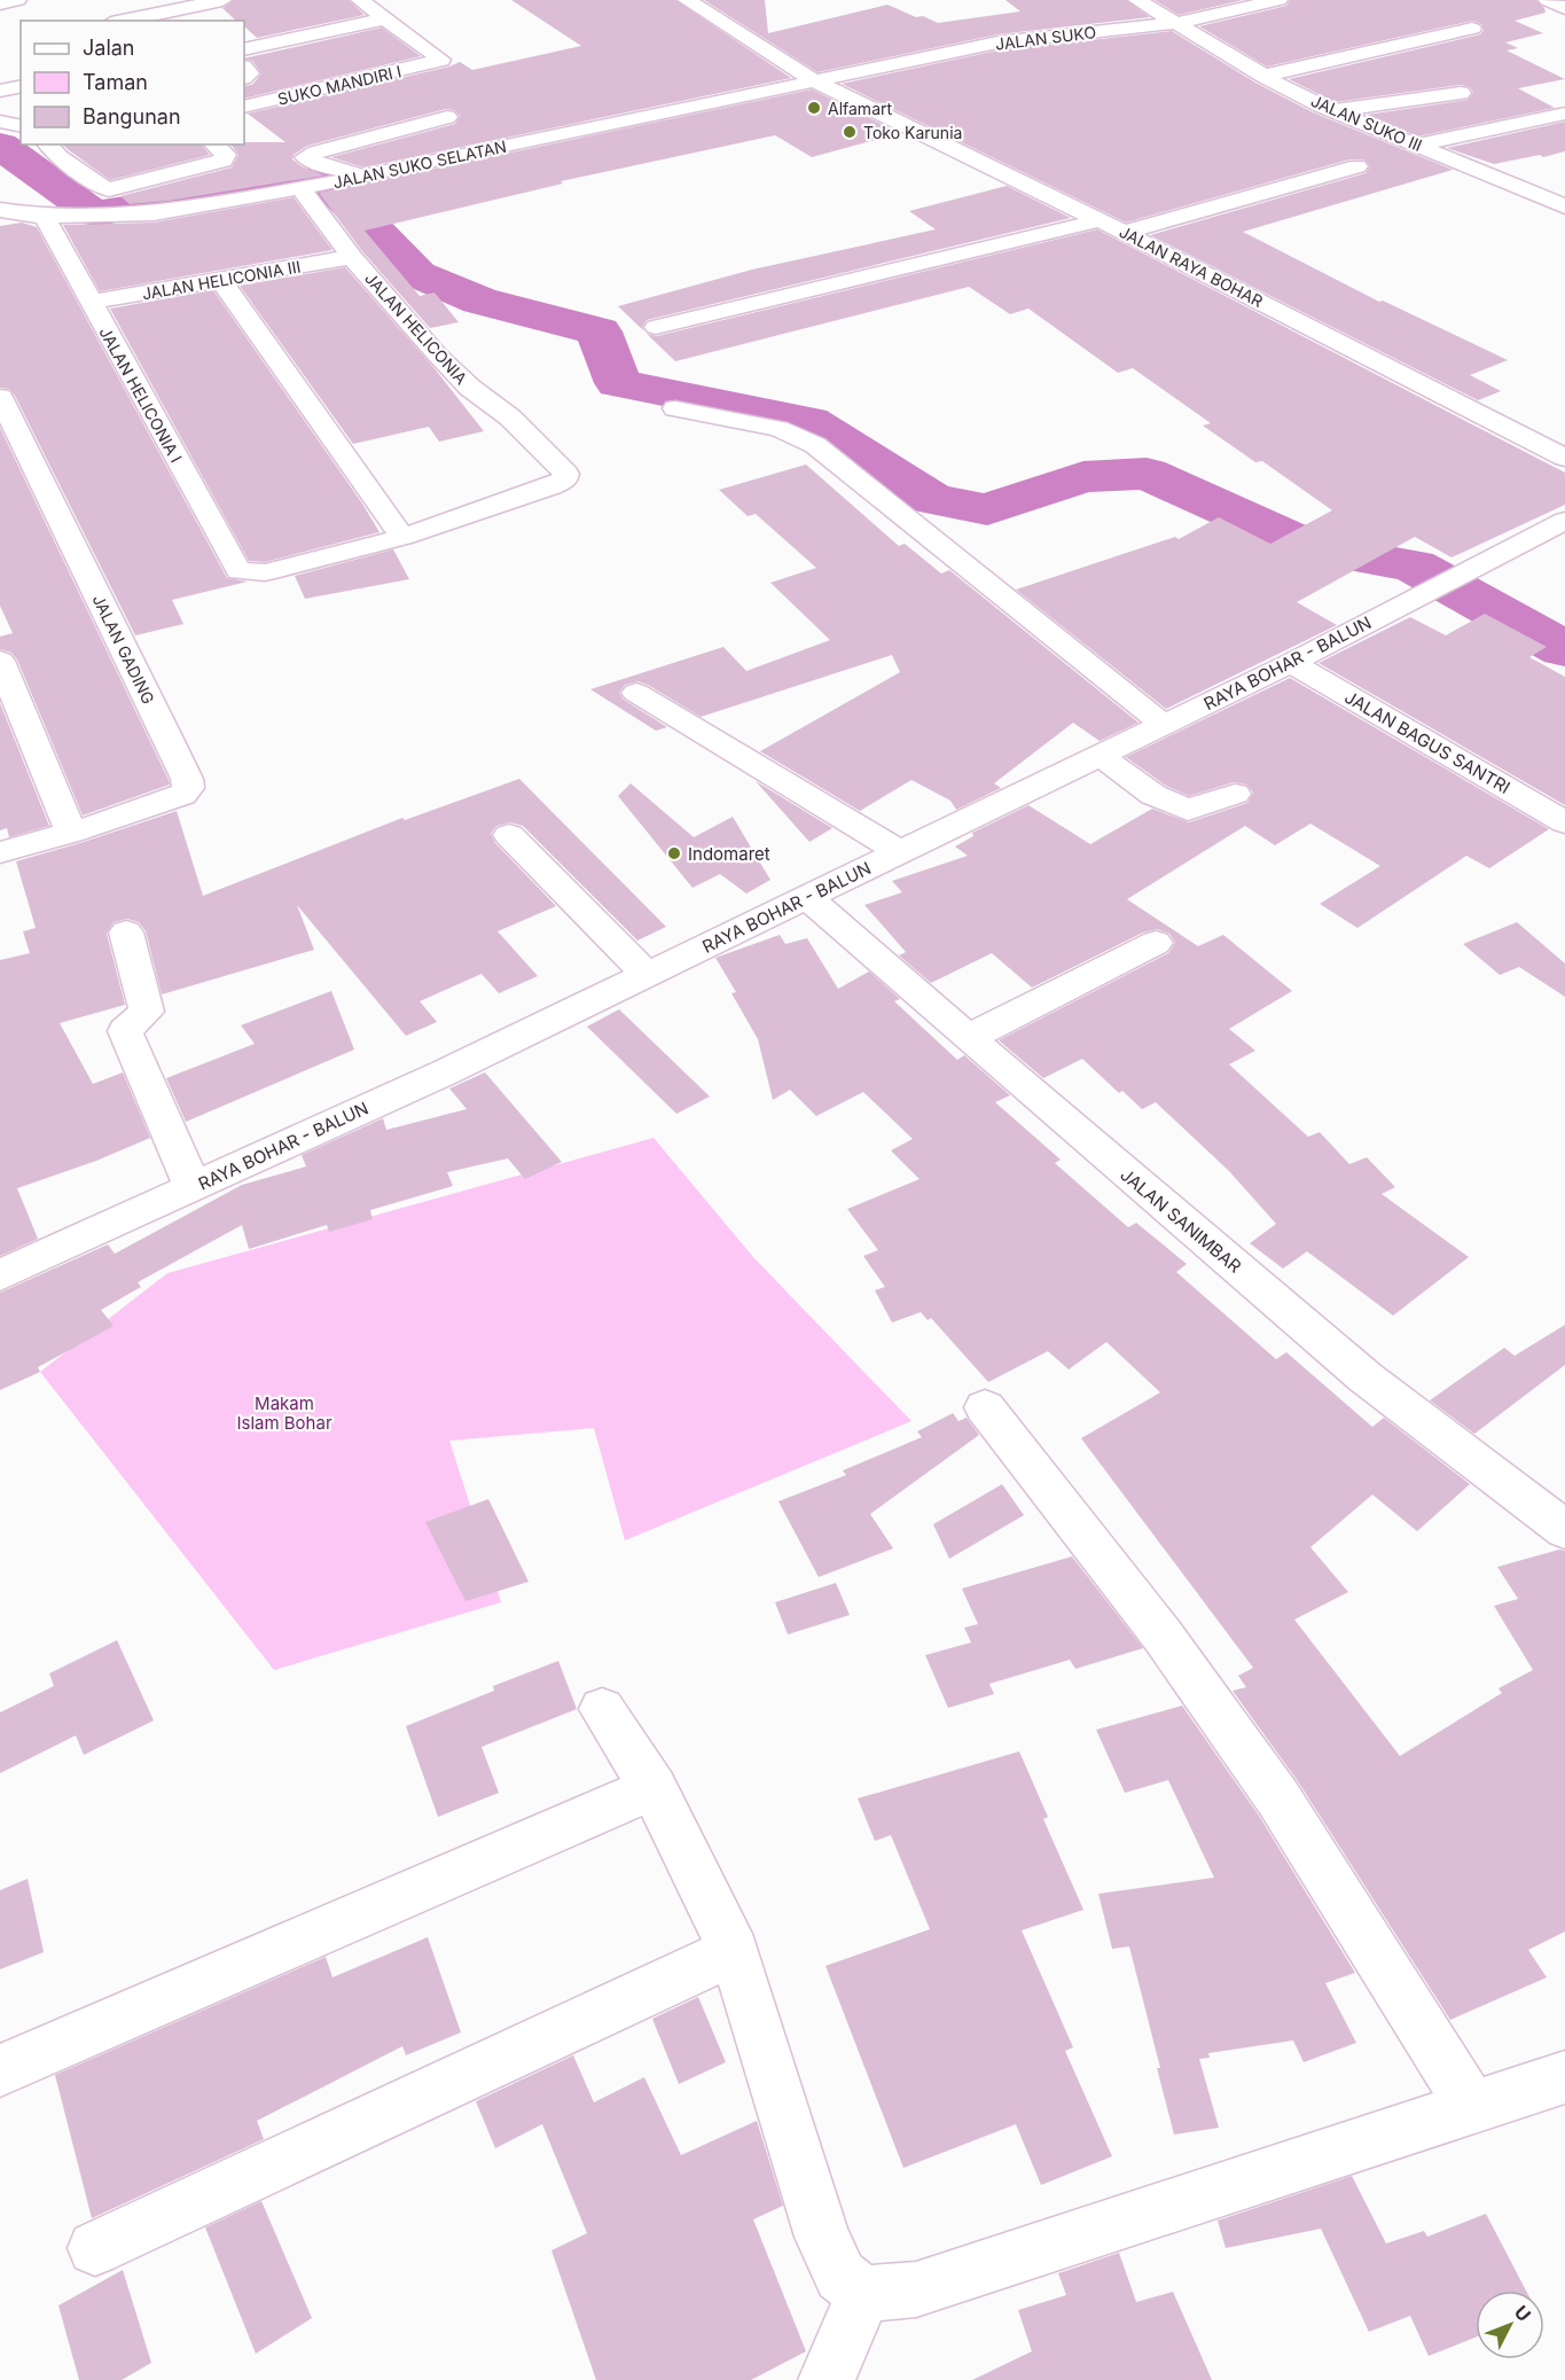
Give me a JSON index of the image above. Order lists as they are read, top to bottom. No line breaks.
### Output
{"streets":{"street":["JALAN SUKO","SUKO MANDIRI I","JALAN SUKO III","JALAN SUKO SELATAN","JALAN RAYA BOHAR","JALAN HELICONIA III","JALAN HELICONIA","JALAN HELICONIA I","JALAN GADING","RAYA BOHAR - BALUN","JALAN BAGUS SANTRI","JALAN SANIMBAR"]},"crossings":[["JALAN SUKO","JALAN SUKO III"],["JALAN SUKO","JALAN SUKO SELATAN"],["JALAN SUKO","JALAN RAYA BOHAR"],["JALAN SUKO SELATAN","JALAN RAYA BOHAR"],["JALAN SUKO SELATAN","JALAN HELICONIA"],["JALAN SUKO SELATAN","JALAN HELICONIA I"],["JALAN HELICONIA III","JALAN HELICONIA"],["JALAN HELICONIA III","JALAN HELICONIA I"],["JALAN HELICONIA","JALAN HELICONIA I"],["RAYA BOHAR - BALUN","JALAN BAGUS SANTRI"],["RAYA BOHAR - BALUN","JALAN SANIMBAR"]],"parks":["Makam Islam Bohar"],"places":["Alfamart","Toko Karunia","Indomaret"],"legend":["Jalan","Taman","Bangunan"],"north":"top right"}
